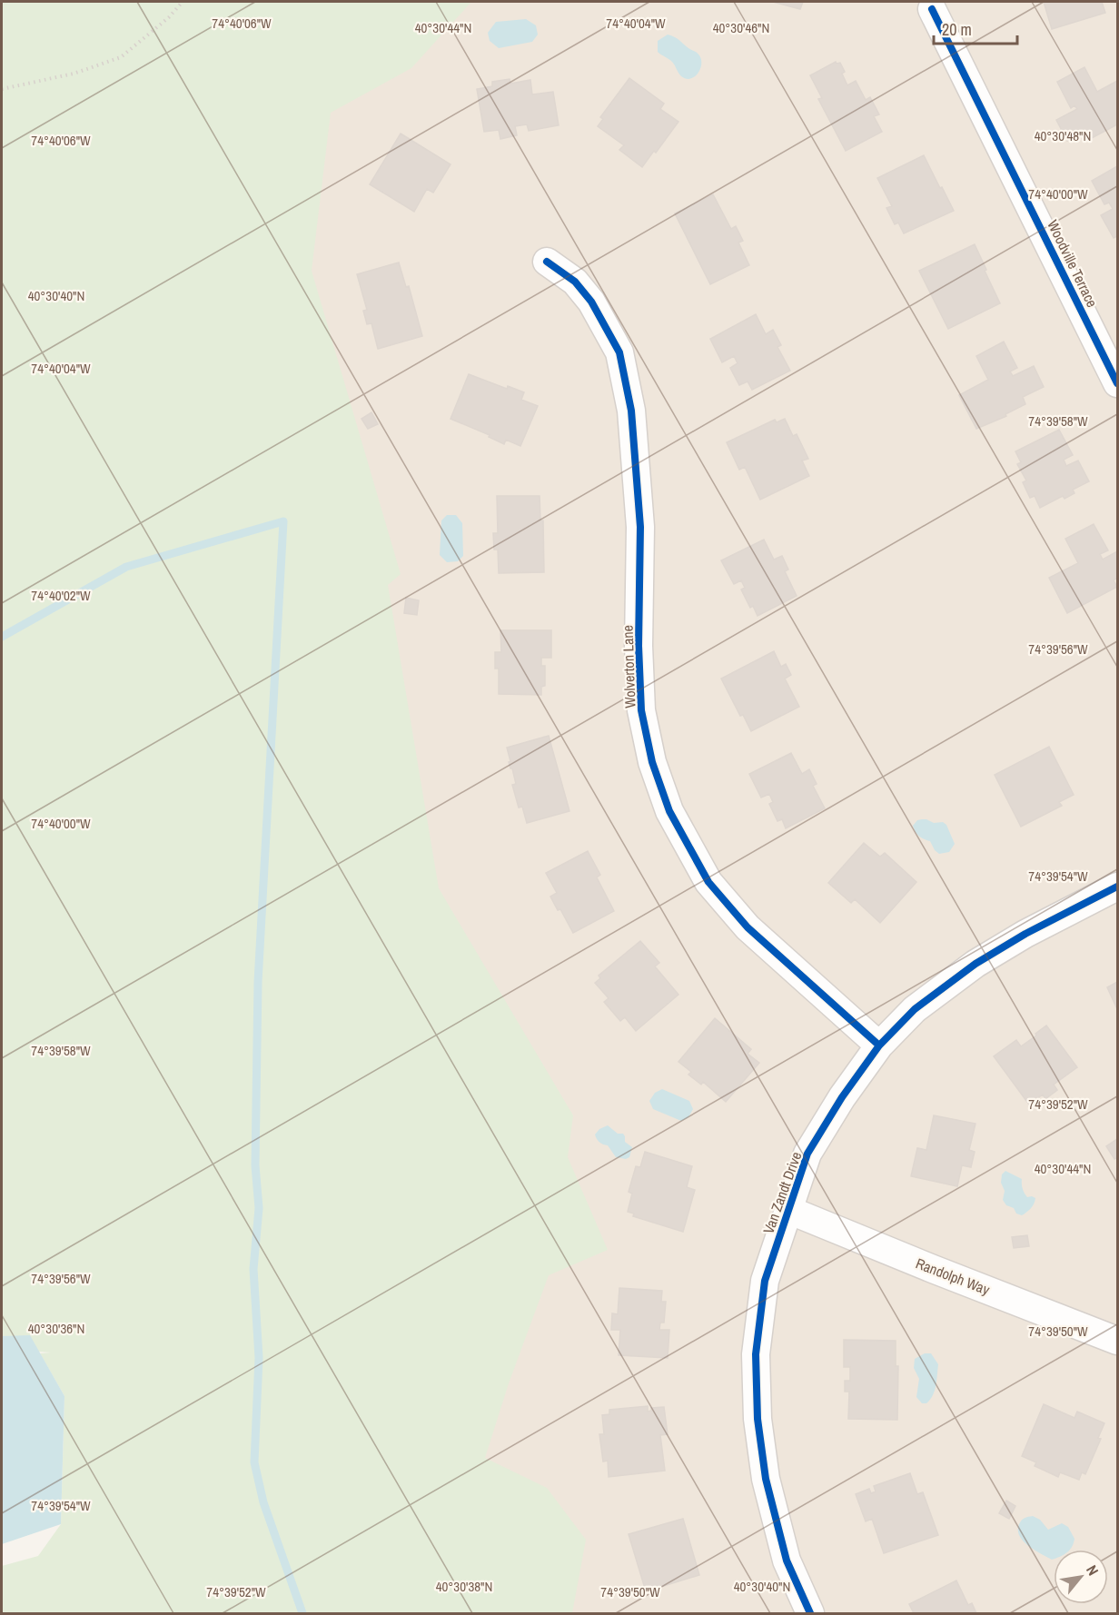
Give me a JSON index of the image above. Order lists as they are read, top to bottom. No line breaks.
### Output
{"streets":{"street":["Woodville Terrace","Wolverton Lane","Van Zandt Drive","Randolph Way"]},"crossings":[["Wolverton Lane","Van Zandt Drive"],["Van Zandt Drive","Randolph Way"]],"scale_bar":"20 m","north":"top right","coordinates":["74°40'06\"W","74°40'04\"W","40°30'44\"N","40°30'46\"N","40°30'48\"N","74°40'00\"W","40°30'40\"N","74°39'58\"W","74°40'02\"W","74°39'56\"W","74°39'54\"W","74°39'52\"W","40°30'36\"N","74°39'50\"W","40°30'38\"N"]}
